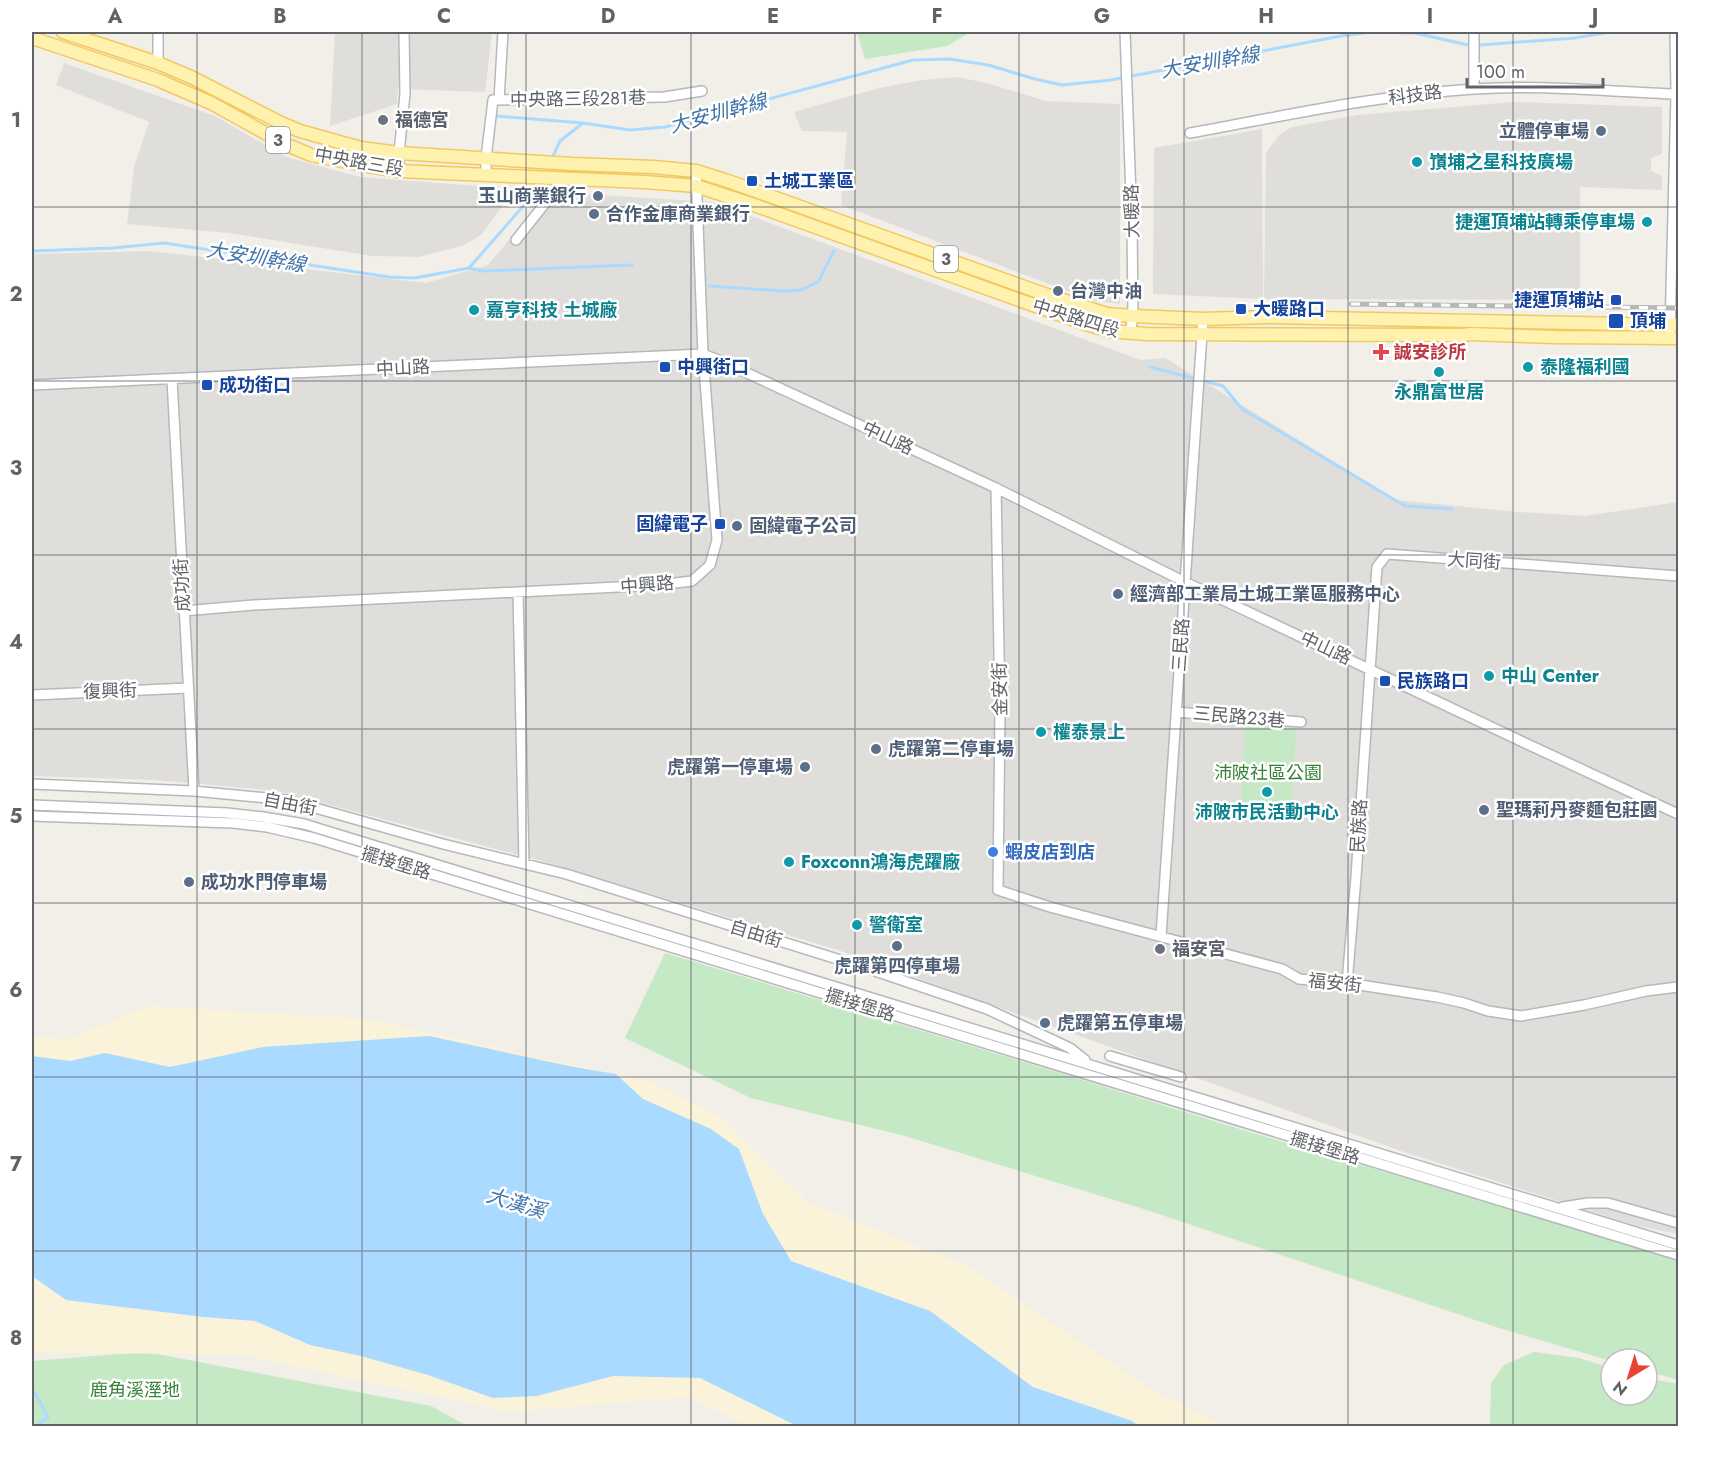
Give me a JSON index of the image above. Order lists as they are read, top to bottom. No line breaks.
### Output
{"streets":{"main road":["3","中央路三段","中央路四段"],"street":["科技路","中央路三段281巷","大暖路","中山路","大同街","成功街","中興路","三民路","金安街","復興街","三民路23巷","自由街","民族路","擺接堡路","福安街"]},"crossings":[["中央路三段281巷","中央路三段"],["中央路三段","中央路四段"],["大暖路","中央路四段"],["中央路四段","中興路"],["中央路四段","三民路"],["中山路","大同街"],["中山路","成功街"],["中山路","中興路"],["中山路","三民路"],["中山路","金安街"],["中山路","民族路"],["大同街","民族路"],["成功街","中興路"],["成功街","復興街"],["成功街","自由街"],["三民路","三民路23巷"],["三民路","福安街"],["金安街","福安街"],["自由街","擺接堡路"],["民族路","福安街"]],"water":["大安圳幹線","大漢溪"],"parks":["沛陂社區公園","鹿角溪溼地"],"places":{"other":["福德宮","立體停車場","嵿埔之星科技廣場","玉山商業銀行","合作金庫商業銀行","捷運頂埔站轉乘停車場","台灣中油","嘉亨科技 土城廠","泰隆福利國","永鼎富世居","固緯電子公司","經濟部工業局土城工業區服務中心","中山 Center","權泰景上","虎躍第二停車場","虎躍第一停車場","沛陂市民活動中心","聖瑪莉丹麥麵包莊園","蝦皮店到店","Foxconn鴻海虎躍廠","成功水門停車場","警衛室","虎躍第四停車場","福安宮","虎躍第五停車場"],"transit":["土城工業區","捷運頂埔站","大暖路口","頂埔","中興街口","成功街口","固緯電子","民族路口"],"health":["誠安診所"]},"scale_bar":"100 m","north":"bottom left","grid":{"columns":["A","B","C","D","E","F","G","H","I","J"],"rows":["1","2","3","4","5","6","7","8"]}}
